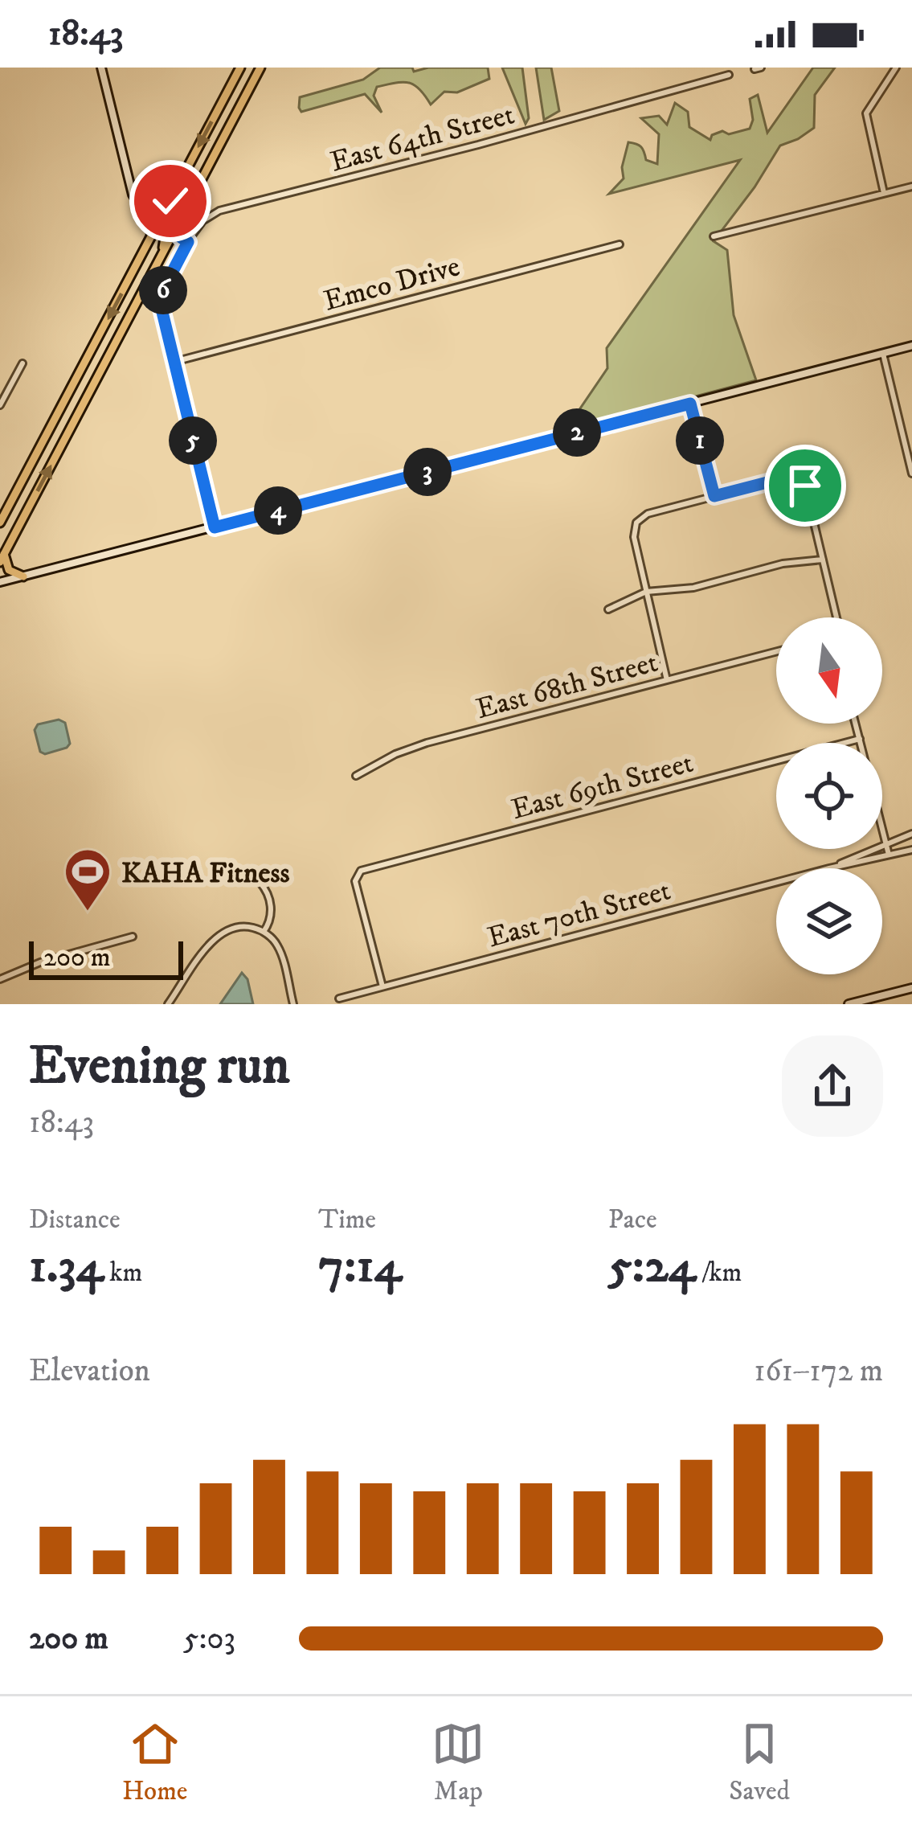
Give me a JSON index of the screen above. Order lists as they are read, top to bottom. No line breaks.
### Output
{"streets":{"street":["East 64th Street","Emco Drive","East 68th Street","East 69th Street","East 70th Street"]},"crossings":[["East 69th Street","East 70th Street"]],"places":{"sports":["KAHA Fitness"]},"scale_bar":"200 m","north":"bottom","page":{"status":"18:43","pins":["6","2","1","5","3","4"],"scale":"200 m","heading":["Evening run","18:43"],"stats":[["Distance","1.34 km"],["Time","7:14"],["Pace","5:24 /km"]],"chart":["Elevation","161–172 m"],"list":[{"name":"200 m","note":"5:03"}],"tabs":["Home","Map","Saved"]}}
